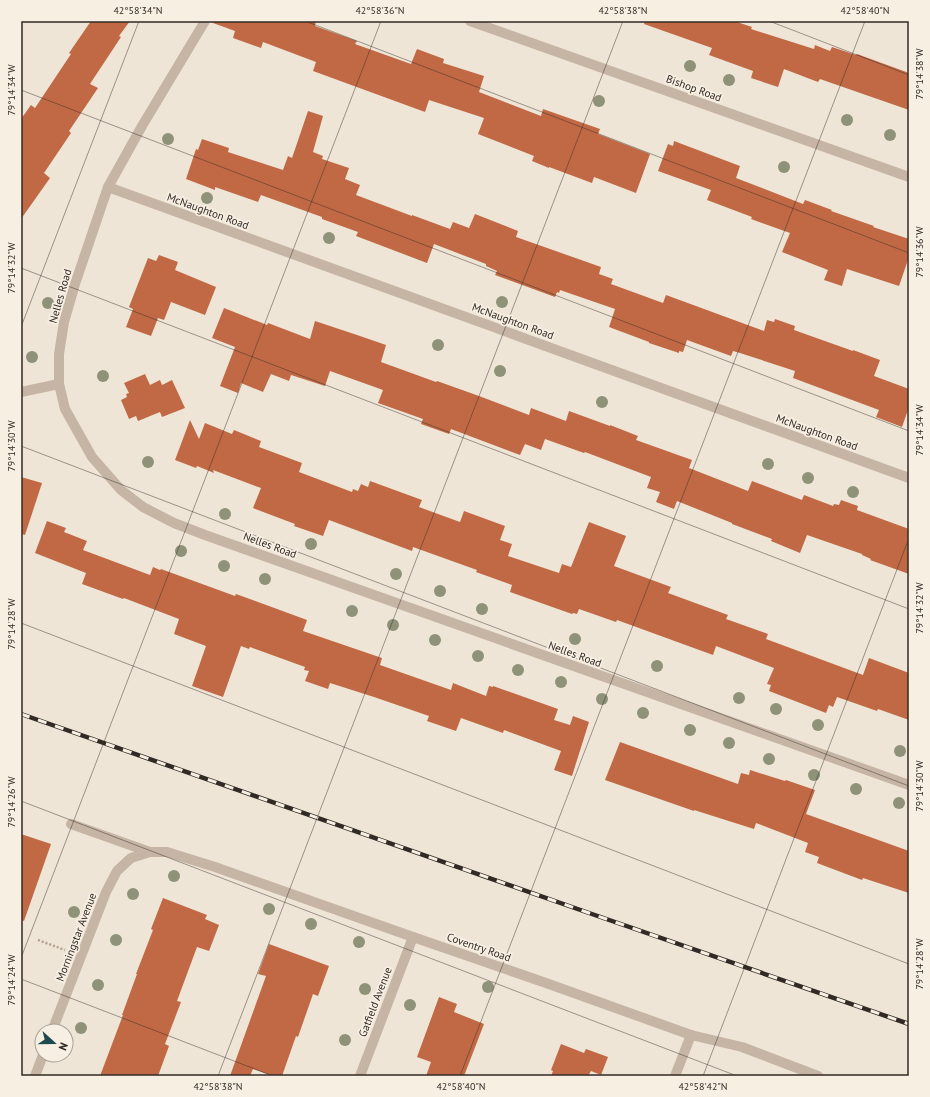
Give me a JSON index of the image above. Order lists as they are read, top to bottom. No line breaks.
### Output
{"streets":{"street":["Bishop Road","McNaughton Road","Nelles Road","Morningstar Avenue","Coventry Road","Gatfield Avenue"]},"crossings":[["McNaughton Road","Nelles Road"],["Morningstar Avenue","Coventry Road"],["Coventry Road","Gatfield Avenue"]],"north":"right","coordinates":["42°58'34\"N","42°58'36\"N","42°58'38\"N","42°58'40\"N","79°14'38\"W","79°14'34\"W","79°14'36\"W","79°14'32\"W","79°14'30\"W","79°14'28\"W","79°14'26\"W","79°14'24\"W","42°58'42\"N"]}
